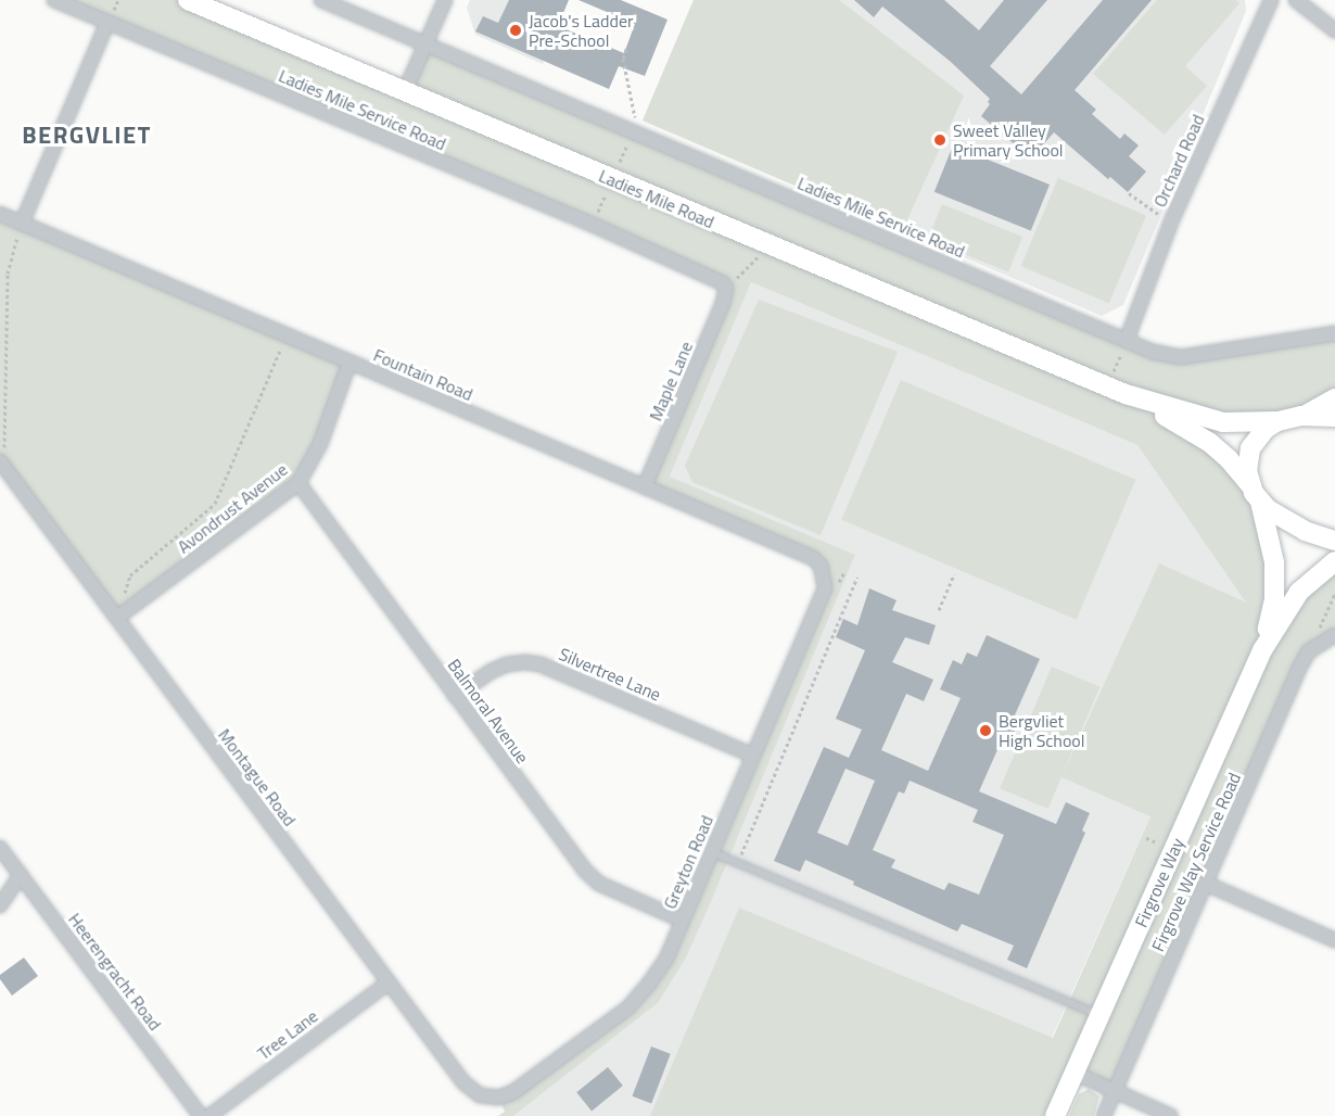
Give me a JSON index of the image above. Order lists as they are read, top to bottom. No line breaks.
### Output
{"streets":{"main road":["Ladies Mile Road","Firgrove Way"],"street":["Ladies Mile Service Road","Orchard Road","Fountain Road","Maple Lane","Avondrust Avenue","Silvertree Lane","Balmoral Avenue","Montague Road","Greyton Road","Firgrove Way Service Road","Heerengracht Road","Tree Lane"]},"crossings":[["Ladies Mile Service Road","Orchard Road"],["Ladies Mile Service Road","Maple Lane"],["Ladies Mile Road","Firgrove Way"],["Fountain Road","Maple Lane"],["Fountain Road","Avondrust Avenue"],["Fountain Road","Greyton Road"],["Avondrust Avenue","Balmoral Avenue"],["Avondrust Avenue","Montague Road"],["Silvertree Lane","Balmoral Avenue"],["Silvertree Lane","Greyton Road"],["Balmoral Avenue","Greyton Road"],["Montague Road","Greyton Road"],["Montague Road","Tree Lane"]],"districts":["BERGVLIET"],"places":["Jacob's Ladder Pre-School","Sweet Valley Primary School","Bergvliet High School"]}
